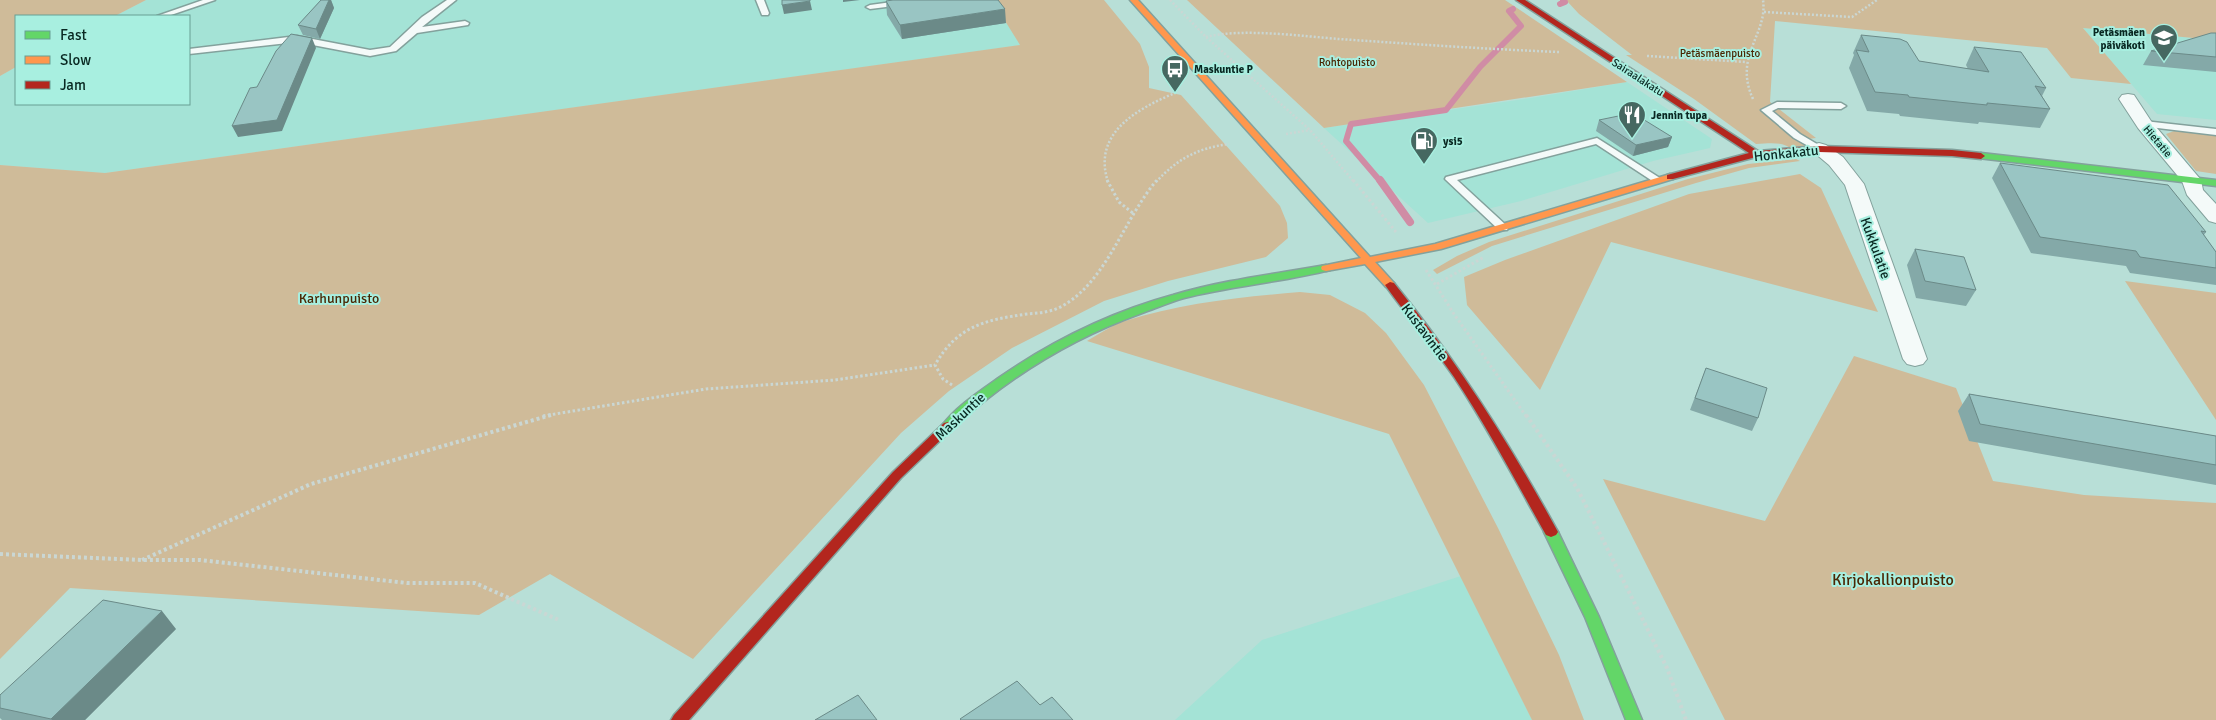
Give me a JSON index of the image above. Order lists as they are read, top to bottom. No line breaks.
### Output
{"streets":{"street":["Sairaalakatu","Hietatie","Honkakatu","Kukkulatie","Kustavintie","Maskuntie"]},"crossings":[["Sairaalakatu","Honkakatu"],["Hietatie","Honkakatu"],["Honkakatu","Kukkulatie"],["Honkakatu","Kustavintie"],["Honkakatu","Maskuntie"],["Kustavintie","Maskuntie"]],"parks":["Petäsmäenpuisto","Rohtopuisto","Karhunpuisto","Kirjokallionpuisto"],"places":{"school or university":["Petäsmäen päiväkoti"],"bus stop":["Maskuntie P"],"restaurant":["Jennin tupa"],"fuel station":["ysi5"]},"legend":["Fast","Slow","Jam"]}
